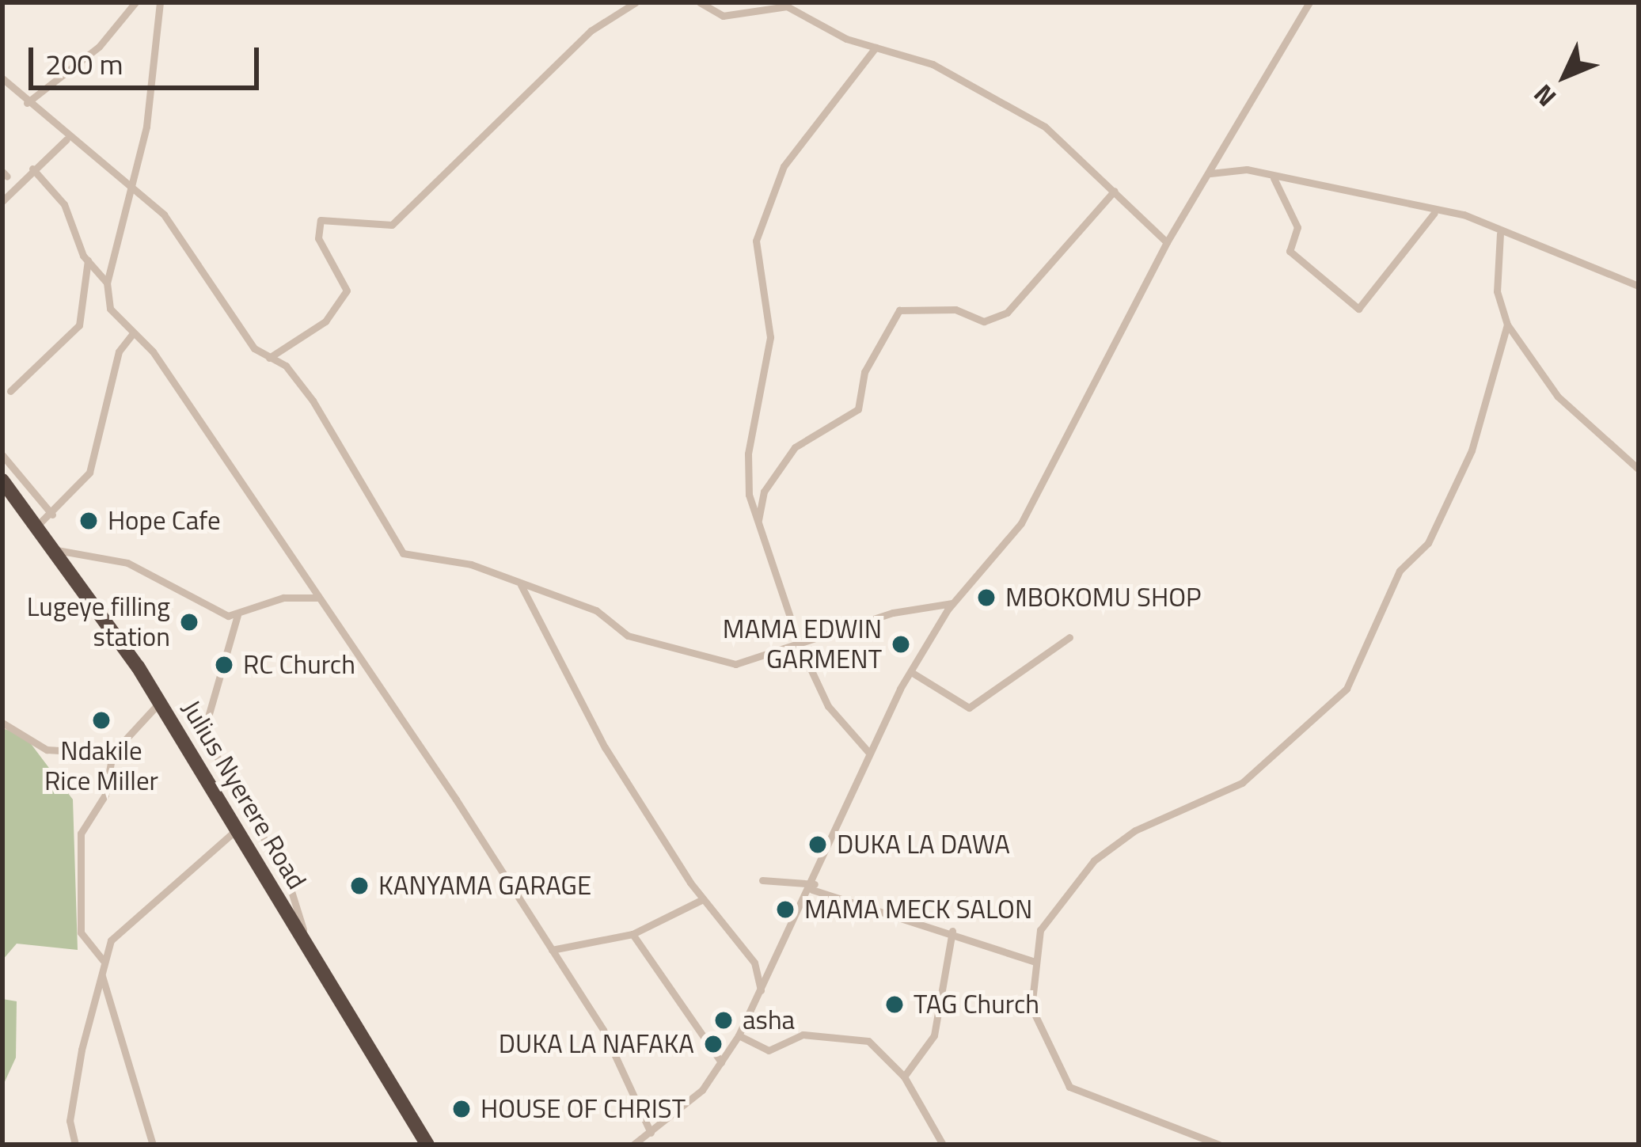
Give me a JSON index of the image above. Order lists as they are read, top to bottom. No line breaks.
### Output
{"streets":{"highway":["Julius Nyerere Road"]},"places":["Hope Cafe","MBOKOMU SHOP","Lugeye filling station","MAMA EDWIN GARMENT","RC Church","Ndakile Rice Miller","DUKA LA DAWA","KANYAMA GARAGE","MAMA MECK SALON","TAG Church","asha","DUKA LA NAFAKA","HOUSE OF CHRIST"],"scale_bar":"200 m","north":"bottom left"}
